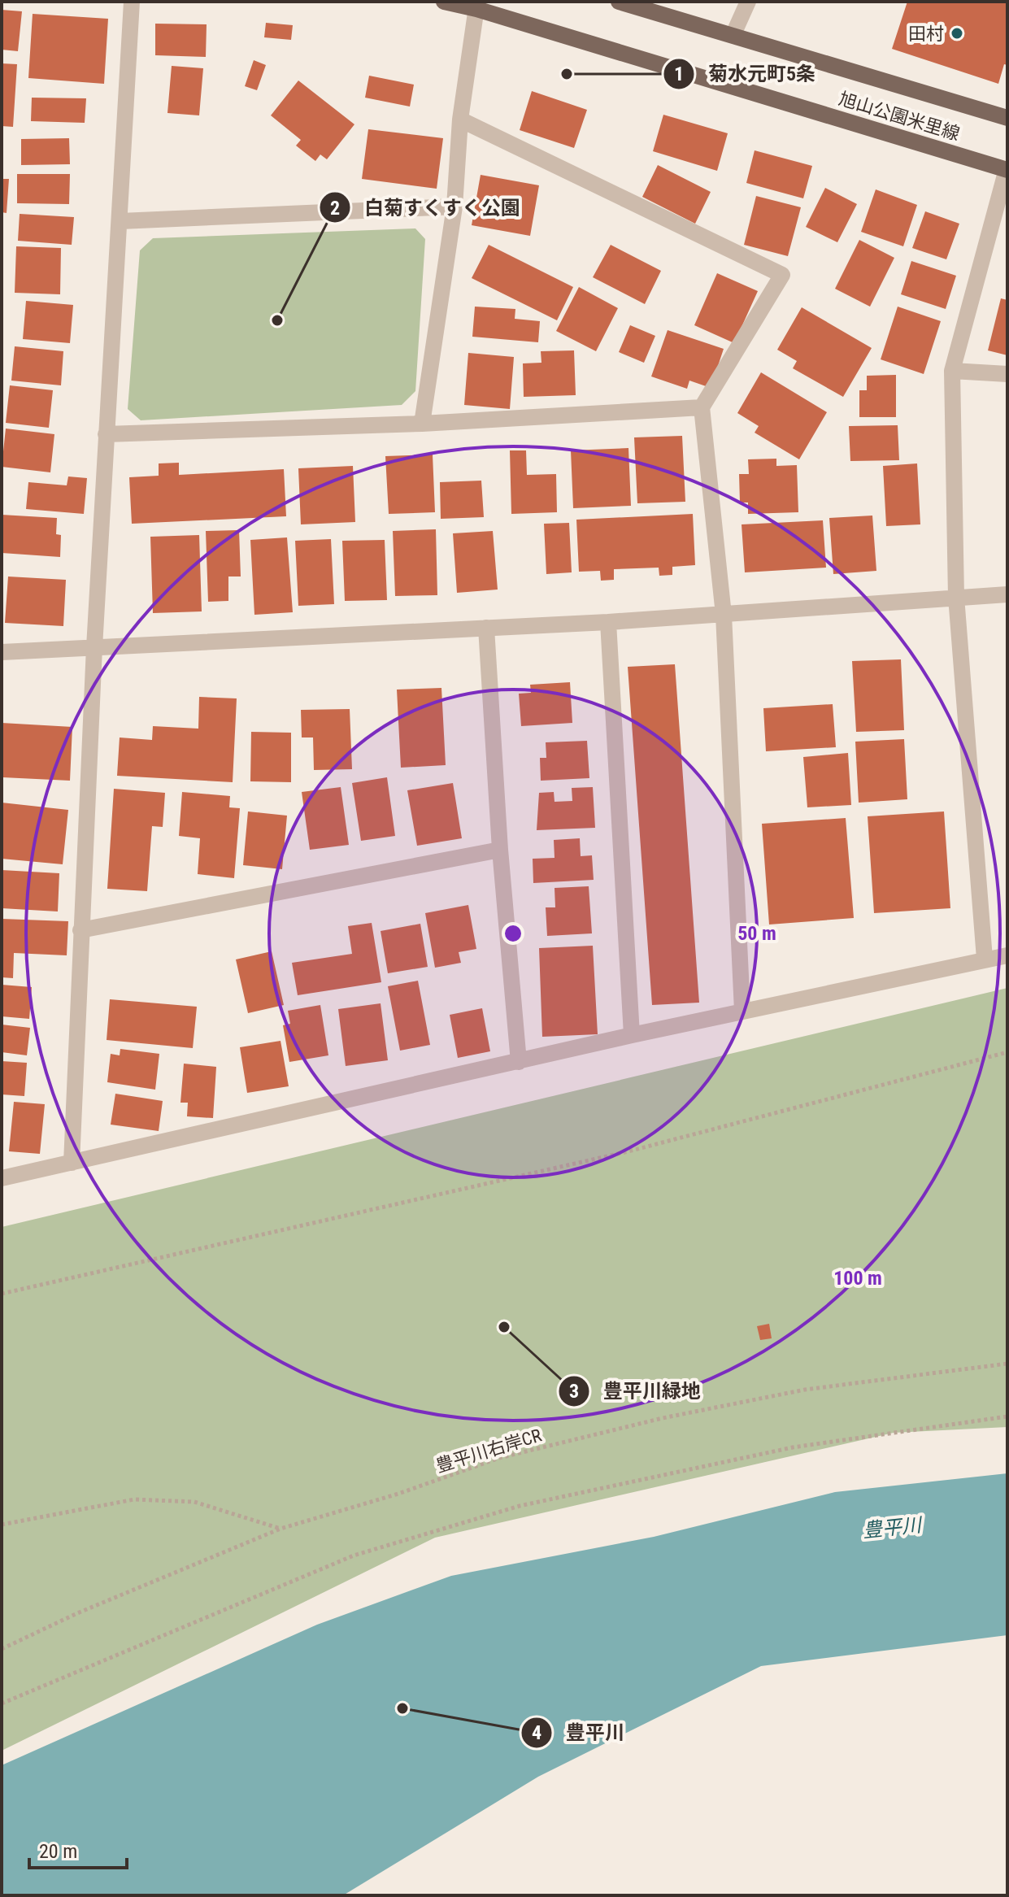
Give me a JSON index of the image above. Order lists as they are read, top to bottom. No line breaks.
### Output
{"streets":{"main road":["旭山公園米里線"],"path":["豊平川右岸CR"]},"water":["豊平川"],"places":["田村","菊水元町5条","白菊すくすく公園","豊平川緑地","豊平川"],"scale_bar":"20 m","rings":["50 m","100 m"]}
